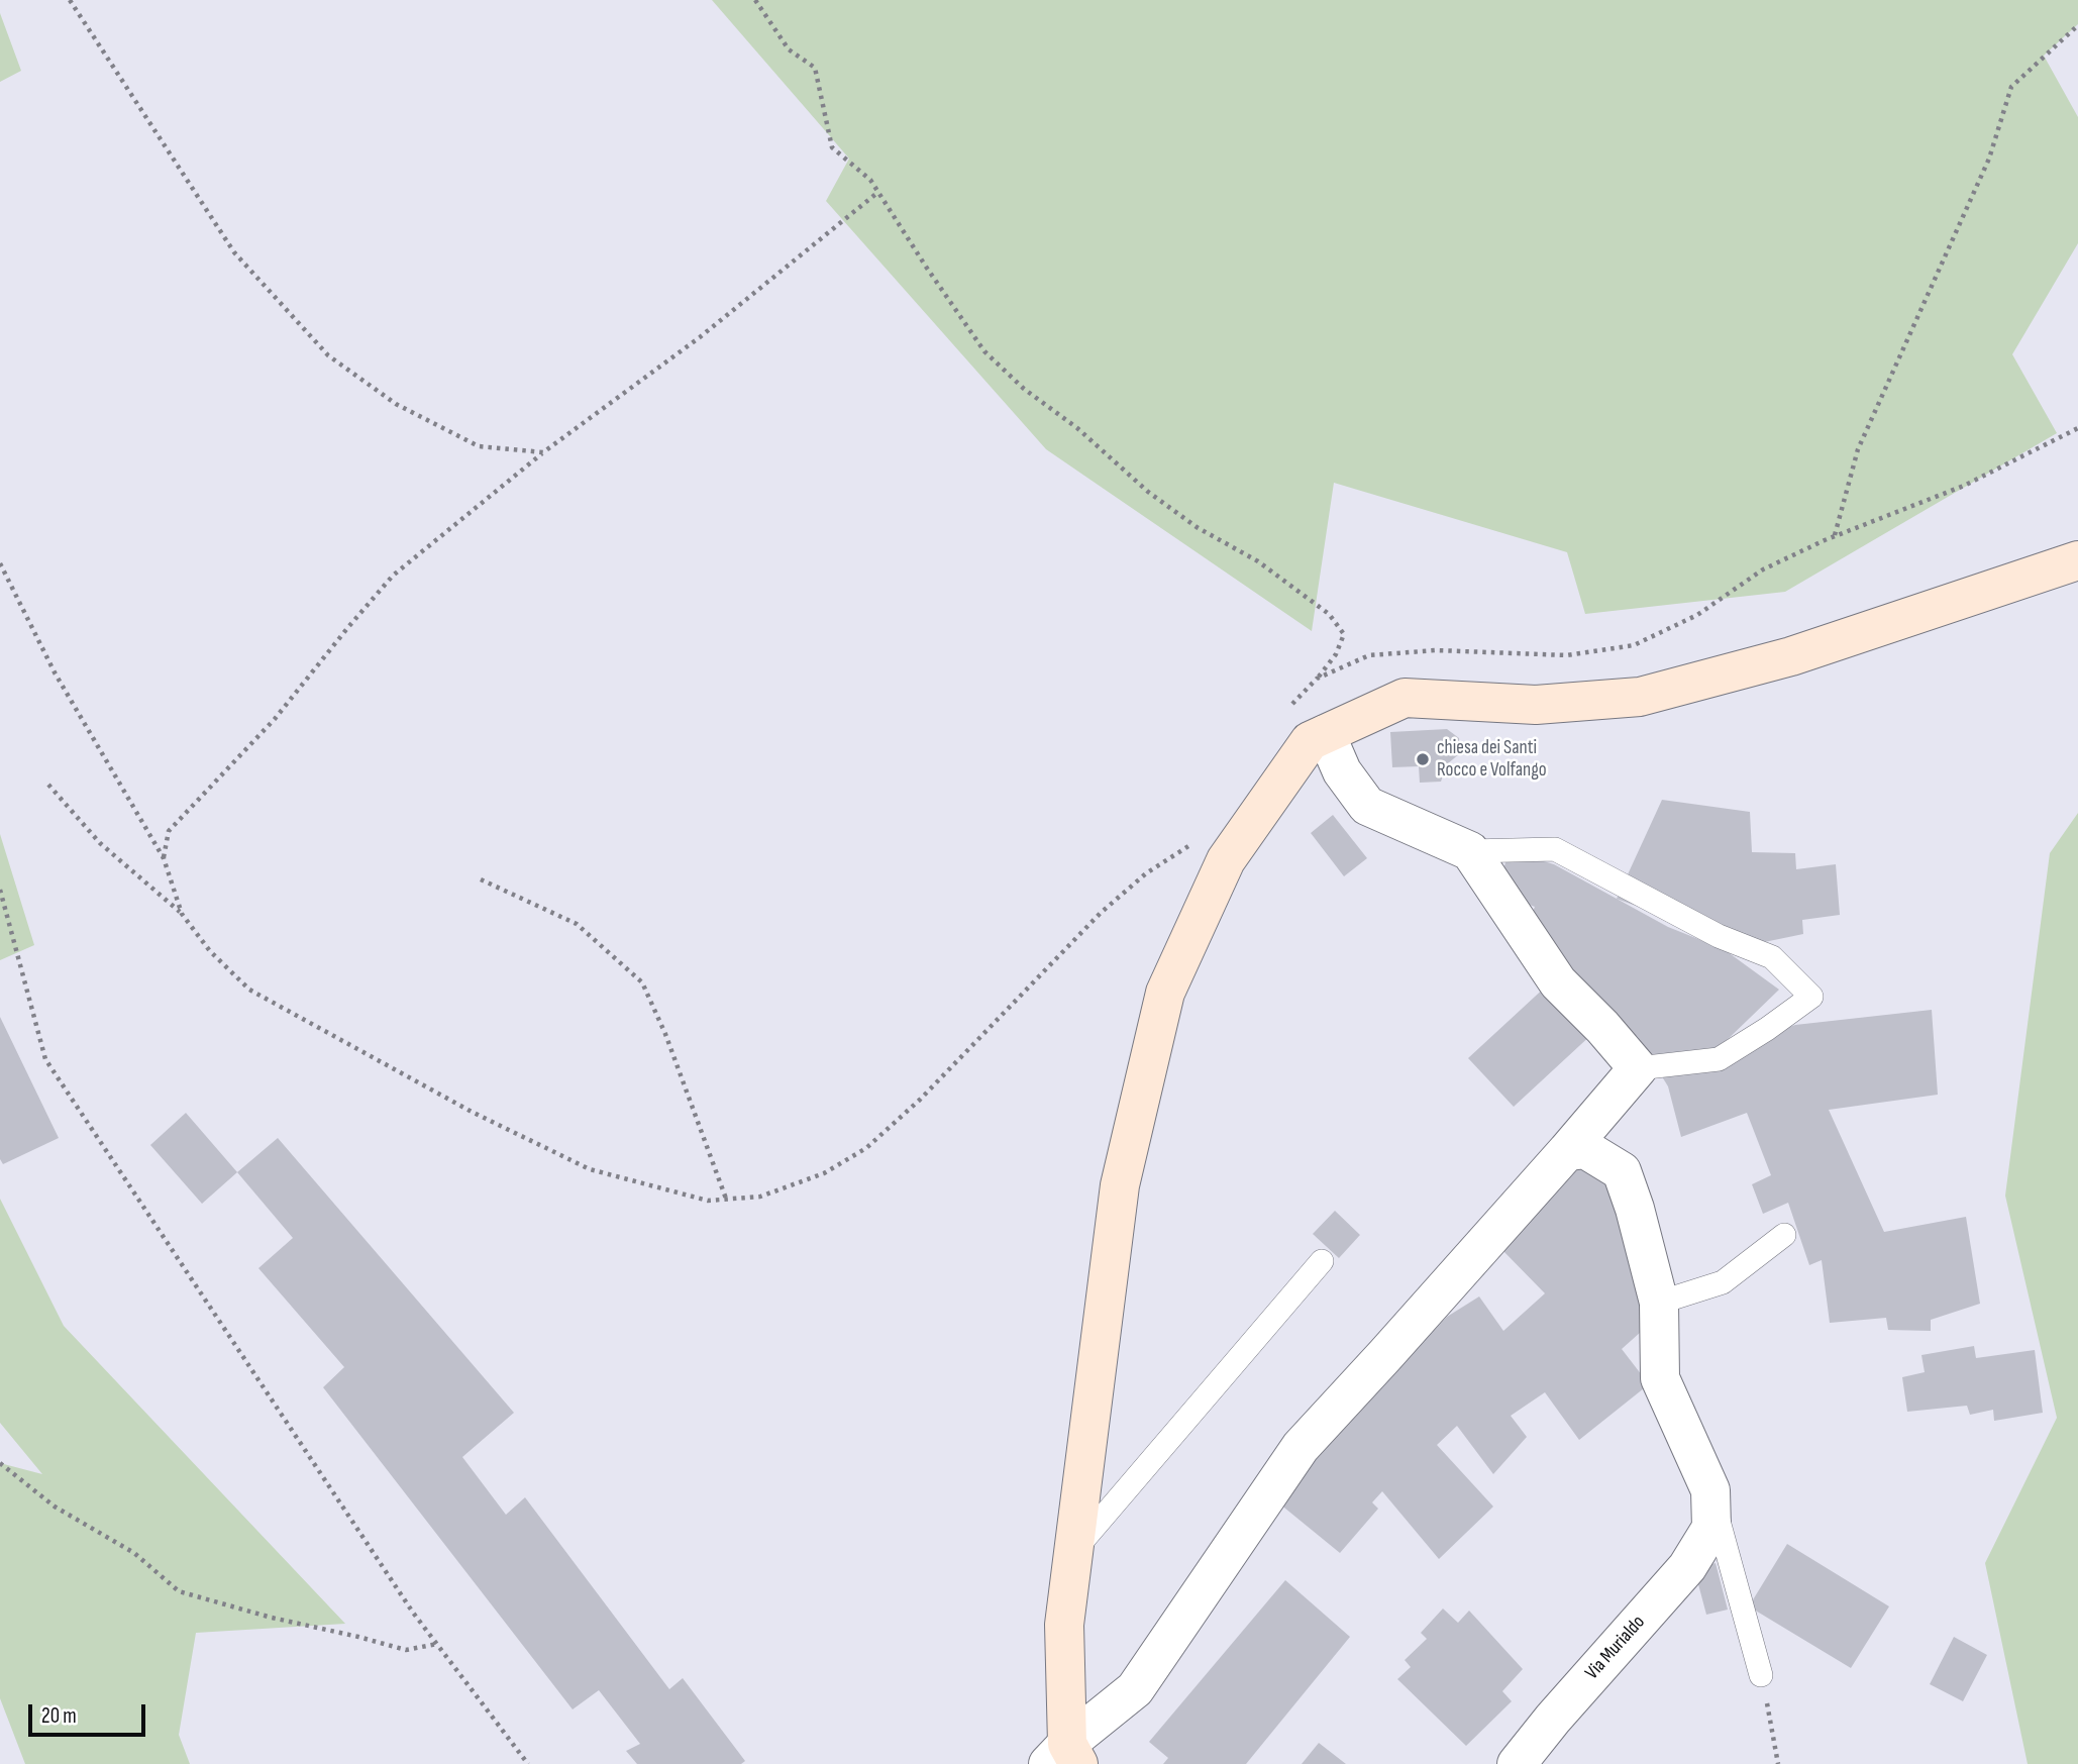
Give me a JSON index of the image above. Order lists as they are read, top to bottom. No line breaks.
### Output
{"streets":{"street":["Via Murialdo"]},"places":["chiesa dei Santi Rocco e Volfango"],"scale_bar":"20 m"}
